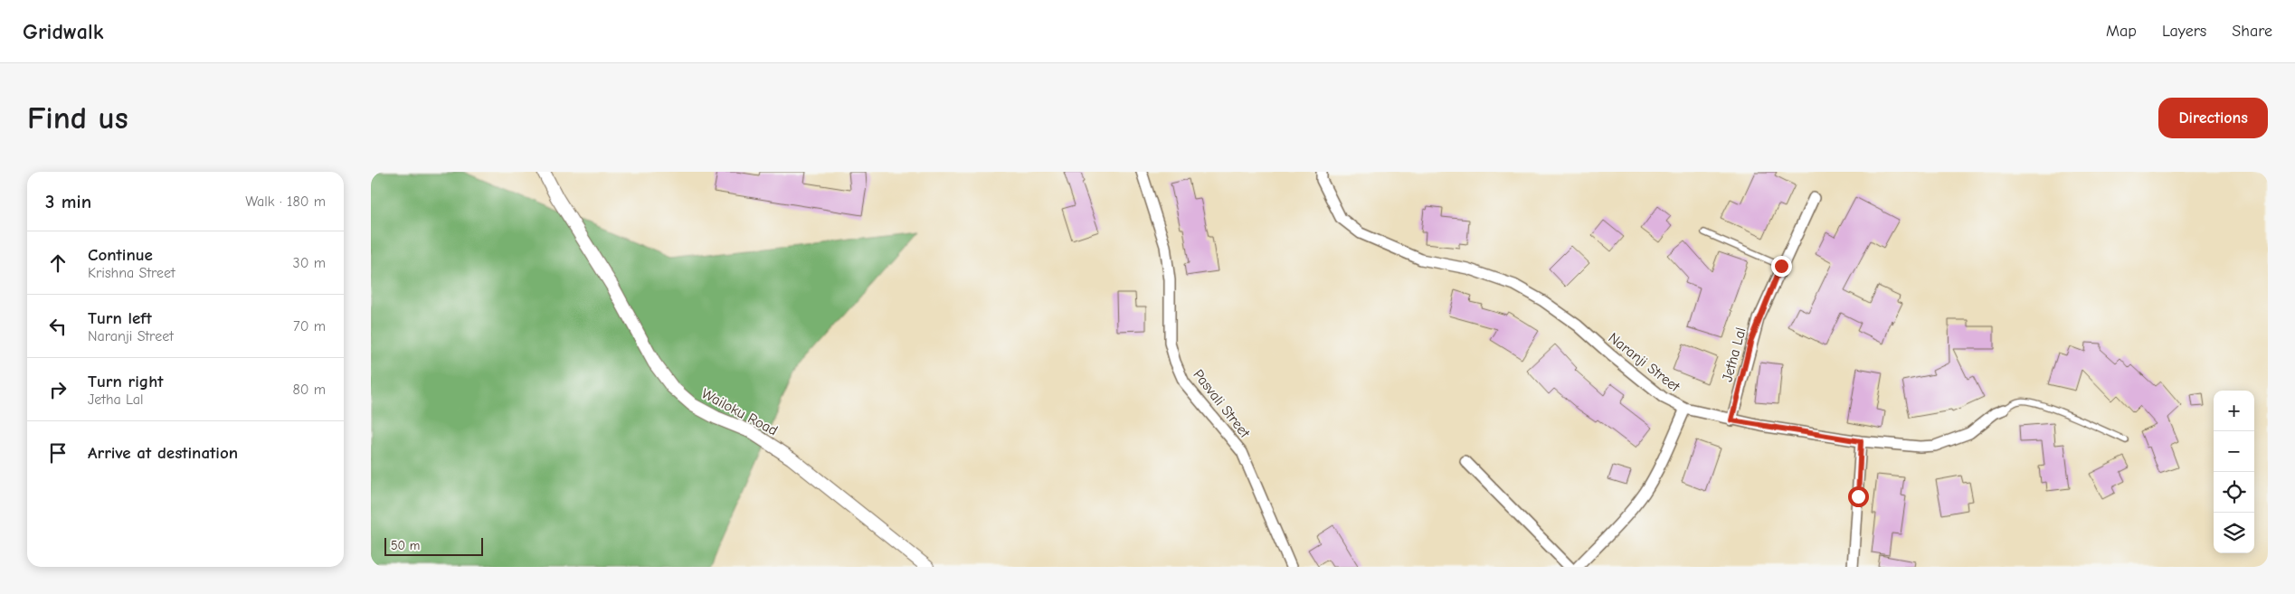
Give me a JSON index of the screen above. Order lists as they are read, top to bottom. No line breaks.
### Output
{"streets":{"street":["Jetha Lal","Naranji Street","Pasvali Street","Wailoku Road"]},"crossings":[["Jetha Lal","Naranji Street"]],"scale_bar":"50 m","page":{"header":"Gridwalk","nav":["Map","Layers","Share"],"buttons":"Directions","title":"Find us","heading":["3 min","Walk · 180 m"],"list":[["Continue","Krishna Street","30 m"],["Turn left","Naranji Street","70 m"],["Turn right","Jetha Lal","80 m"],"Arrive at destination"],"map_buttons":["+","−"],"scale":"50 m"}}
